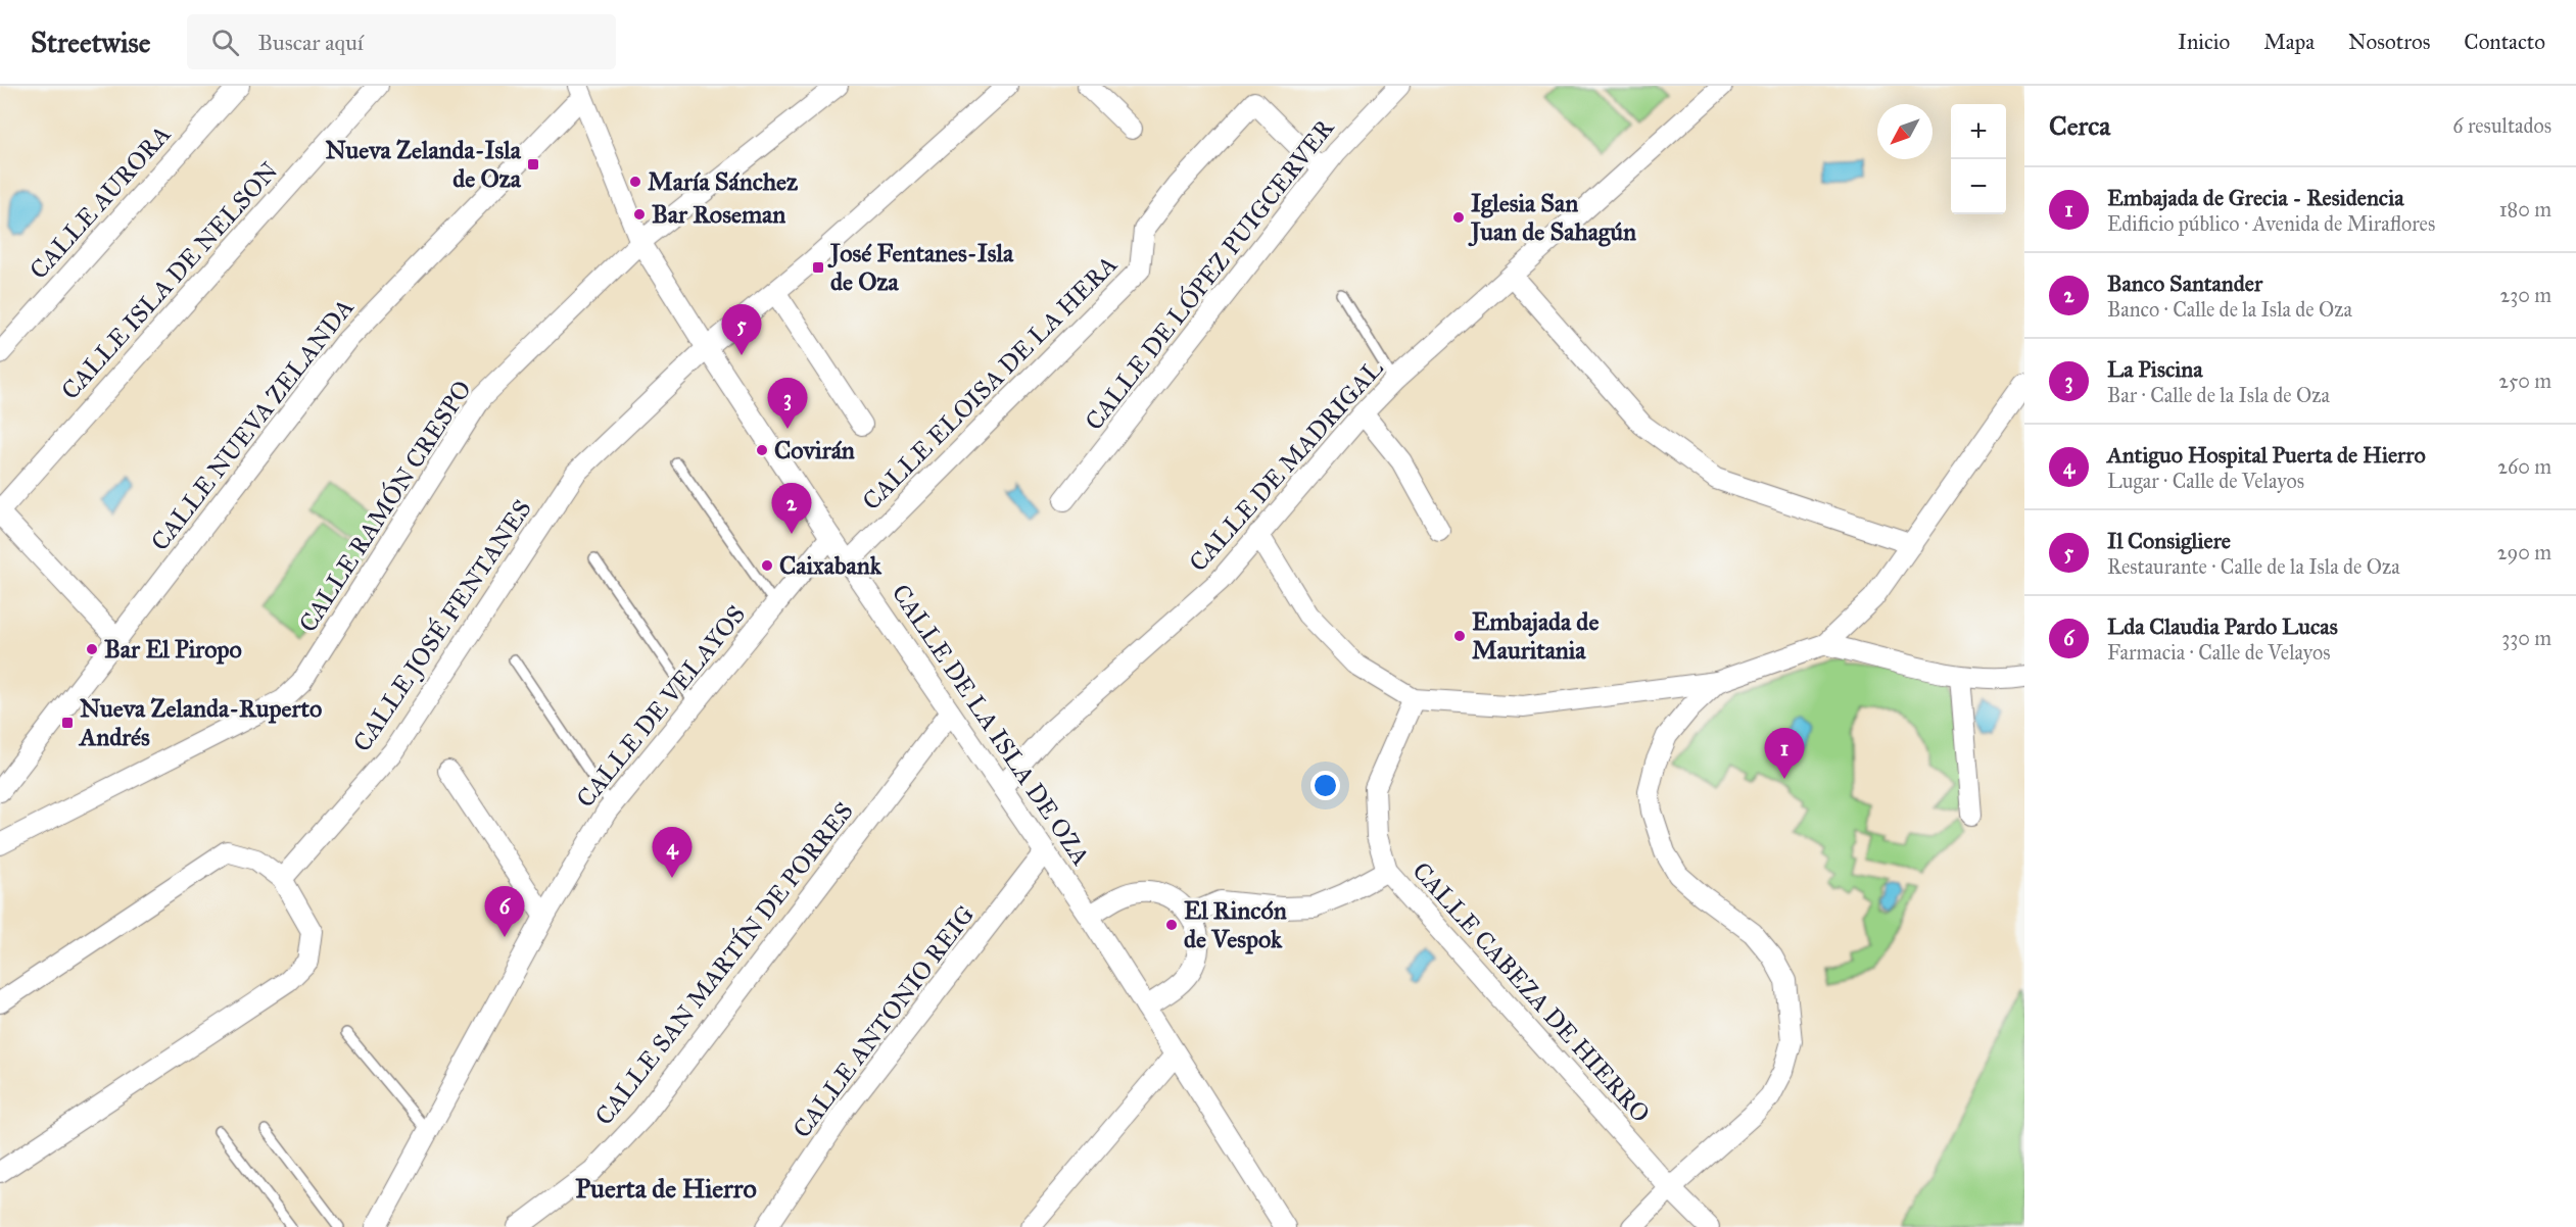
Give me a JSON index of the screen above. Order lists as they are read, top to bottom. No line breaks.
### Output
{"streets":{"street":["CALLE AURORA","CALLE DE LÓPEZ PUIGCERVER","CALLE ISLA DE NELSON","CALLE ELOISA DE LA HERA","CALLE NUEVA ZELANDA","CALLE DE MADRIGAL","CALLE RAMÓN CRESPO","CALLE JOSÉ FENTANES","CALLE DE VELAYOS","CALLE DE LA ISLA DE OZA","CALLE SAN MARTÍN DE PORRES","CALLE CABEZA DE HIERRO","CALLE ANTONIO REIG"]},"crossings":[["CALLE DE LÓPEZ PUIGCERVER","CALLE ELOISA DE LA HERA"],["CALLE ELOISA DE LA HERA","CALLE DE LA ISLA DE OZA"],["CALLE NUEVA ZELANDA","CALLE DE LA ISLA DE OZA"],["CALLE DE MADRIGAL","CALLE DE LA ISLA DE OZA"],["CALLE RAMÓN CRESPO","CALLE DE LA ISLA DE OZA"],["CALLE JOSÉ FENTANES","CALLE DE LA ISLA DE OZA"],["CALLE DE VELAYOS","CALLE DE LA ISLA DE OZA"],["CALLE DE LA ISLA DE OZA","CALLE SAN MARTÍN DE PORRES"],["CALLE DE LA ISLA DE OZA","CALLE ANTONIO REIG"]],"districts":["Puerta de Hierro"],"places":{"transit":["Nueva Zelanda-Isla de Oza","José Fentanes-Isla de Oza","Nueva Zelanda-Ruperto Andrés"],"other":["María Sánchez","Bar Roseman","Iglesia San Juan de Sahagún","Covirán","Caixabank","Embajada de Mauritania","Bar El Piropo","El Rincón de Vespok"]},"north":"bottom left","page":{"header":"Streetwise","search":"Buscar aquí","nav":["Inicio","Mapa","Nosotros","Contacto"],"heading":["Cerca","6 resultados"],"map_buttons":["+","−"],"list":[{"mark":"1","name":"Embajada de Grecia - Residencia","note":"Edificio público · Avenida de Miraflores","value":"180 m"},{"mark":"2","name":"Banco Santander","note":"Banco · Calle de la Isla de Oza","value":"230 m"},{"mark":"3","name":"La Piscina","note":"Bar · Calle de la Isla de Oza","value":"250 m"},{"mark":"4","name":"Antiguo Hospital Puerta de Hierro","note":"Lugar · Calle de Velayos","value":"260 m"},{"mark":"5","name":"Il Consigliere","note":"Restaurante · Calle de la Isla de Oza","value":"290 m"},{"mark":"6","name":"Lda Claudia Pardo Lucas","note":"Farmacia · Calle de Velayos","value":"330 m"}],"pins":["5","3","2","1","4","6"]}}
